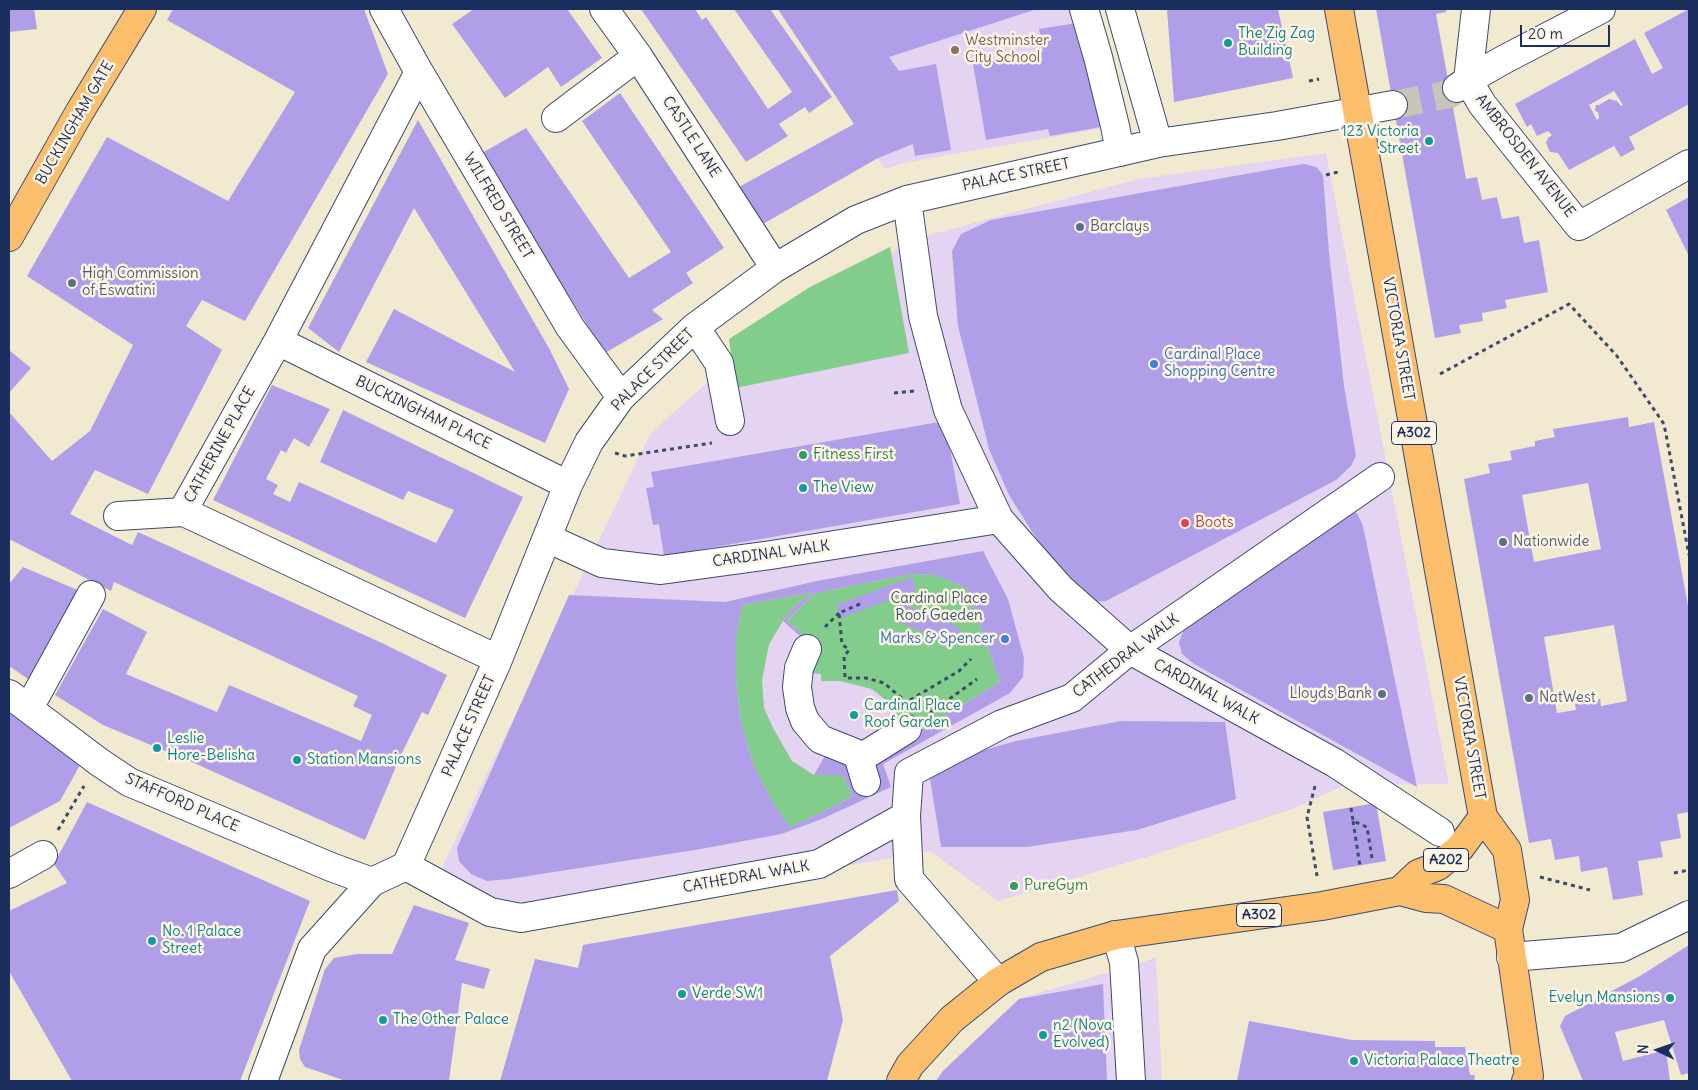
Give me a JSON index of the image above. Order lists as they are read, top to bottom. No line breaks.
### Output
{"streets":{"main road":["BUCKINGHAM GATE","VICTORIA STREET","A302","A202"],"street":["CASTLE LANE","AMBROSDEN AVENUE","PALACE STREET","WILFRED STREET","BUCKINGHAM PLACE","CATHERINE PLACE","CARDINAL WALK","CATHEDRAL WALK","STAFFORD PLACE"]},"crossings":[["CASTLE LANE","PALACE STREET"],["PALACE STREET","WILFRED STREET"],["PALACE STREET","VICTORIA STREET"],["PALACE STREET","BUCKINGHAM PLACE"],["PALACE STREET","CATHERINE PLACE"],["PALACE STREET","CARDINAL WALK"],["PALACE STREET","CATHEDRAL WALK"],["WILFRED STREET","CATHERINE PLACE"],["VICTORIA STREET","A302"],["BUCKINGHAM PLACE","CATHERINE PLACE"],["CARDINAL WALK","CATHEDRAL WALK"]],"parks":["Cardinal Place Roof Gaeden"],"places":["The Zig Zag Building","Westminster City School","123 Victoria Street","Barclays","High Commission of Eswatini","Cardinal Place Shopping Centre","Fitness First","The View","Boots","Nationwide","Marks & Spencer","Lloyds Bank","NatWest","Cardinal Place Roof Garden","Leslie Hore-Belisha","Station Mansions","PureGym","No. 1 Palace Street","Verde SW1","Evelyn Mansions","The Other Palace","n2 (Nova Evolved)","Victoria Palace Theatre"],"scale_bar":"20 m","north":"left"}
